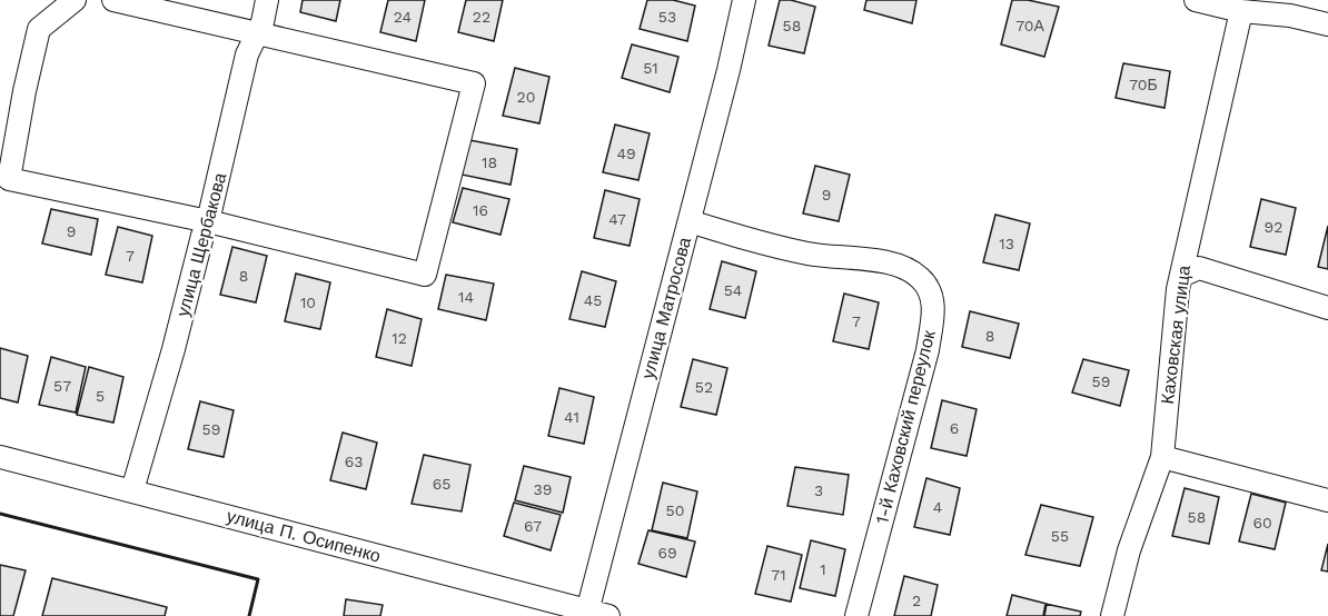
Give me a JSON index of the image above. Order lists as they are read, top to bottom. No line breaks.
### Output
{"streets":{"street":["улица Щербакова","улица Матросова","Каховская улица","1-й Каховский переулок","улица П. Осипенко"]},"crossings":[["улица Щербакова","улица П. Осипенко"],["улица Матросова","1-й Каховский переулок"],["улица Матросова","улица П. Осипенко"]],"house_numbers":["24","22","53","58","70А","51","70Б","20","49","18","9","16","47","92","9","13","7","8","54","14","45","10","7","8","12","59","57","52","5","41","6","59","63","65","39","3","4","50","58","60","67","55","69","1","71","2"]}
